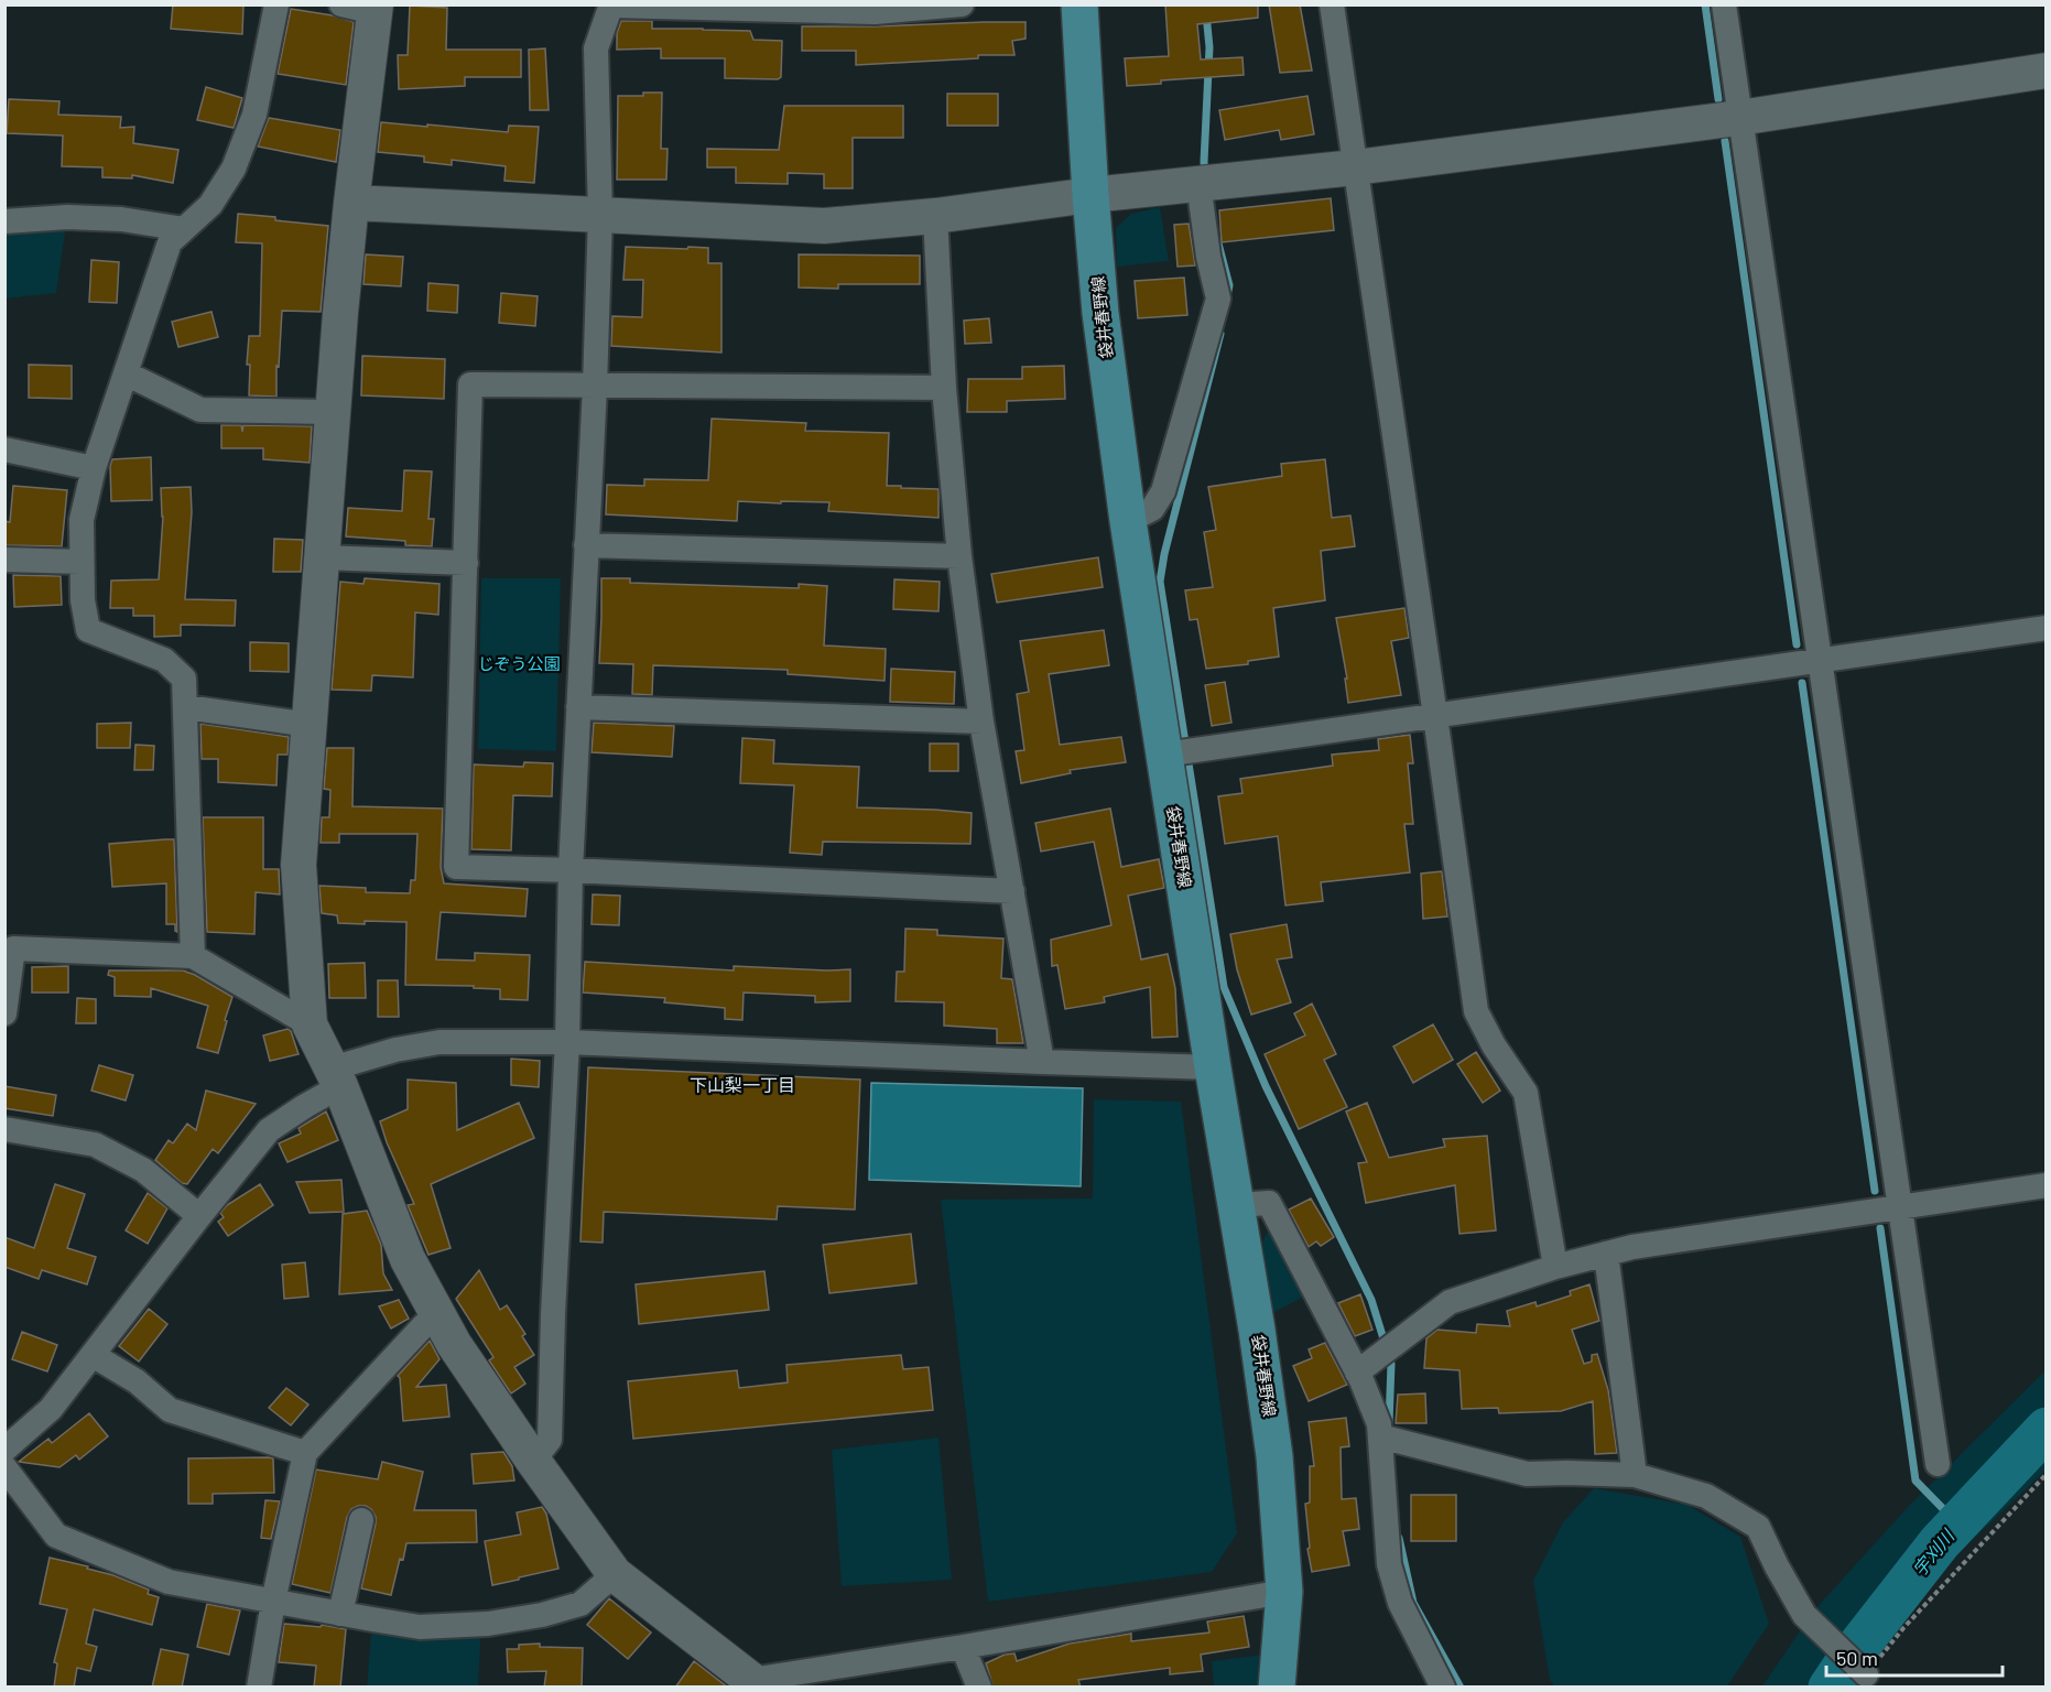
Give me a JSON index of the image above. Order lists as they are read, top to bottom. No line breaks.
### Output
{"streets":{"main road":["袋井春野線"]},"districts":["下山梨一丁目"],"water":["宇刈川"],"parks":["じぞう公園"],"scale_bar":"50 m"}
